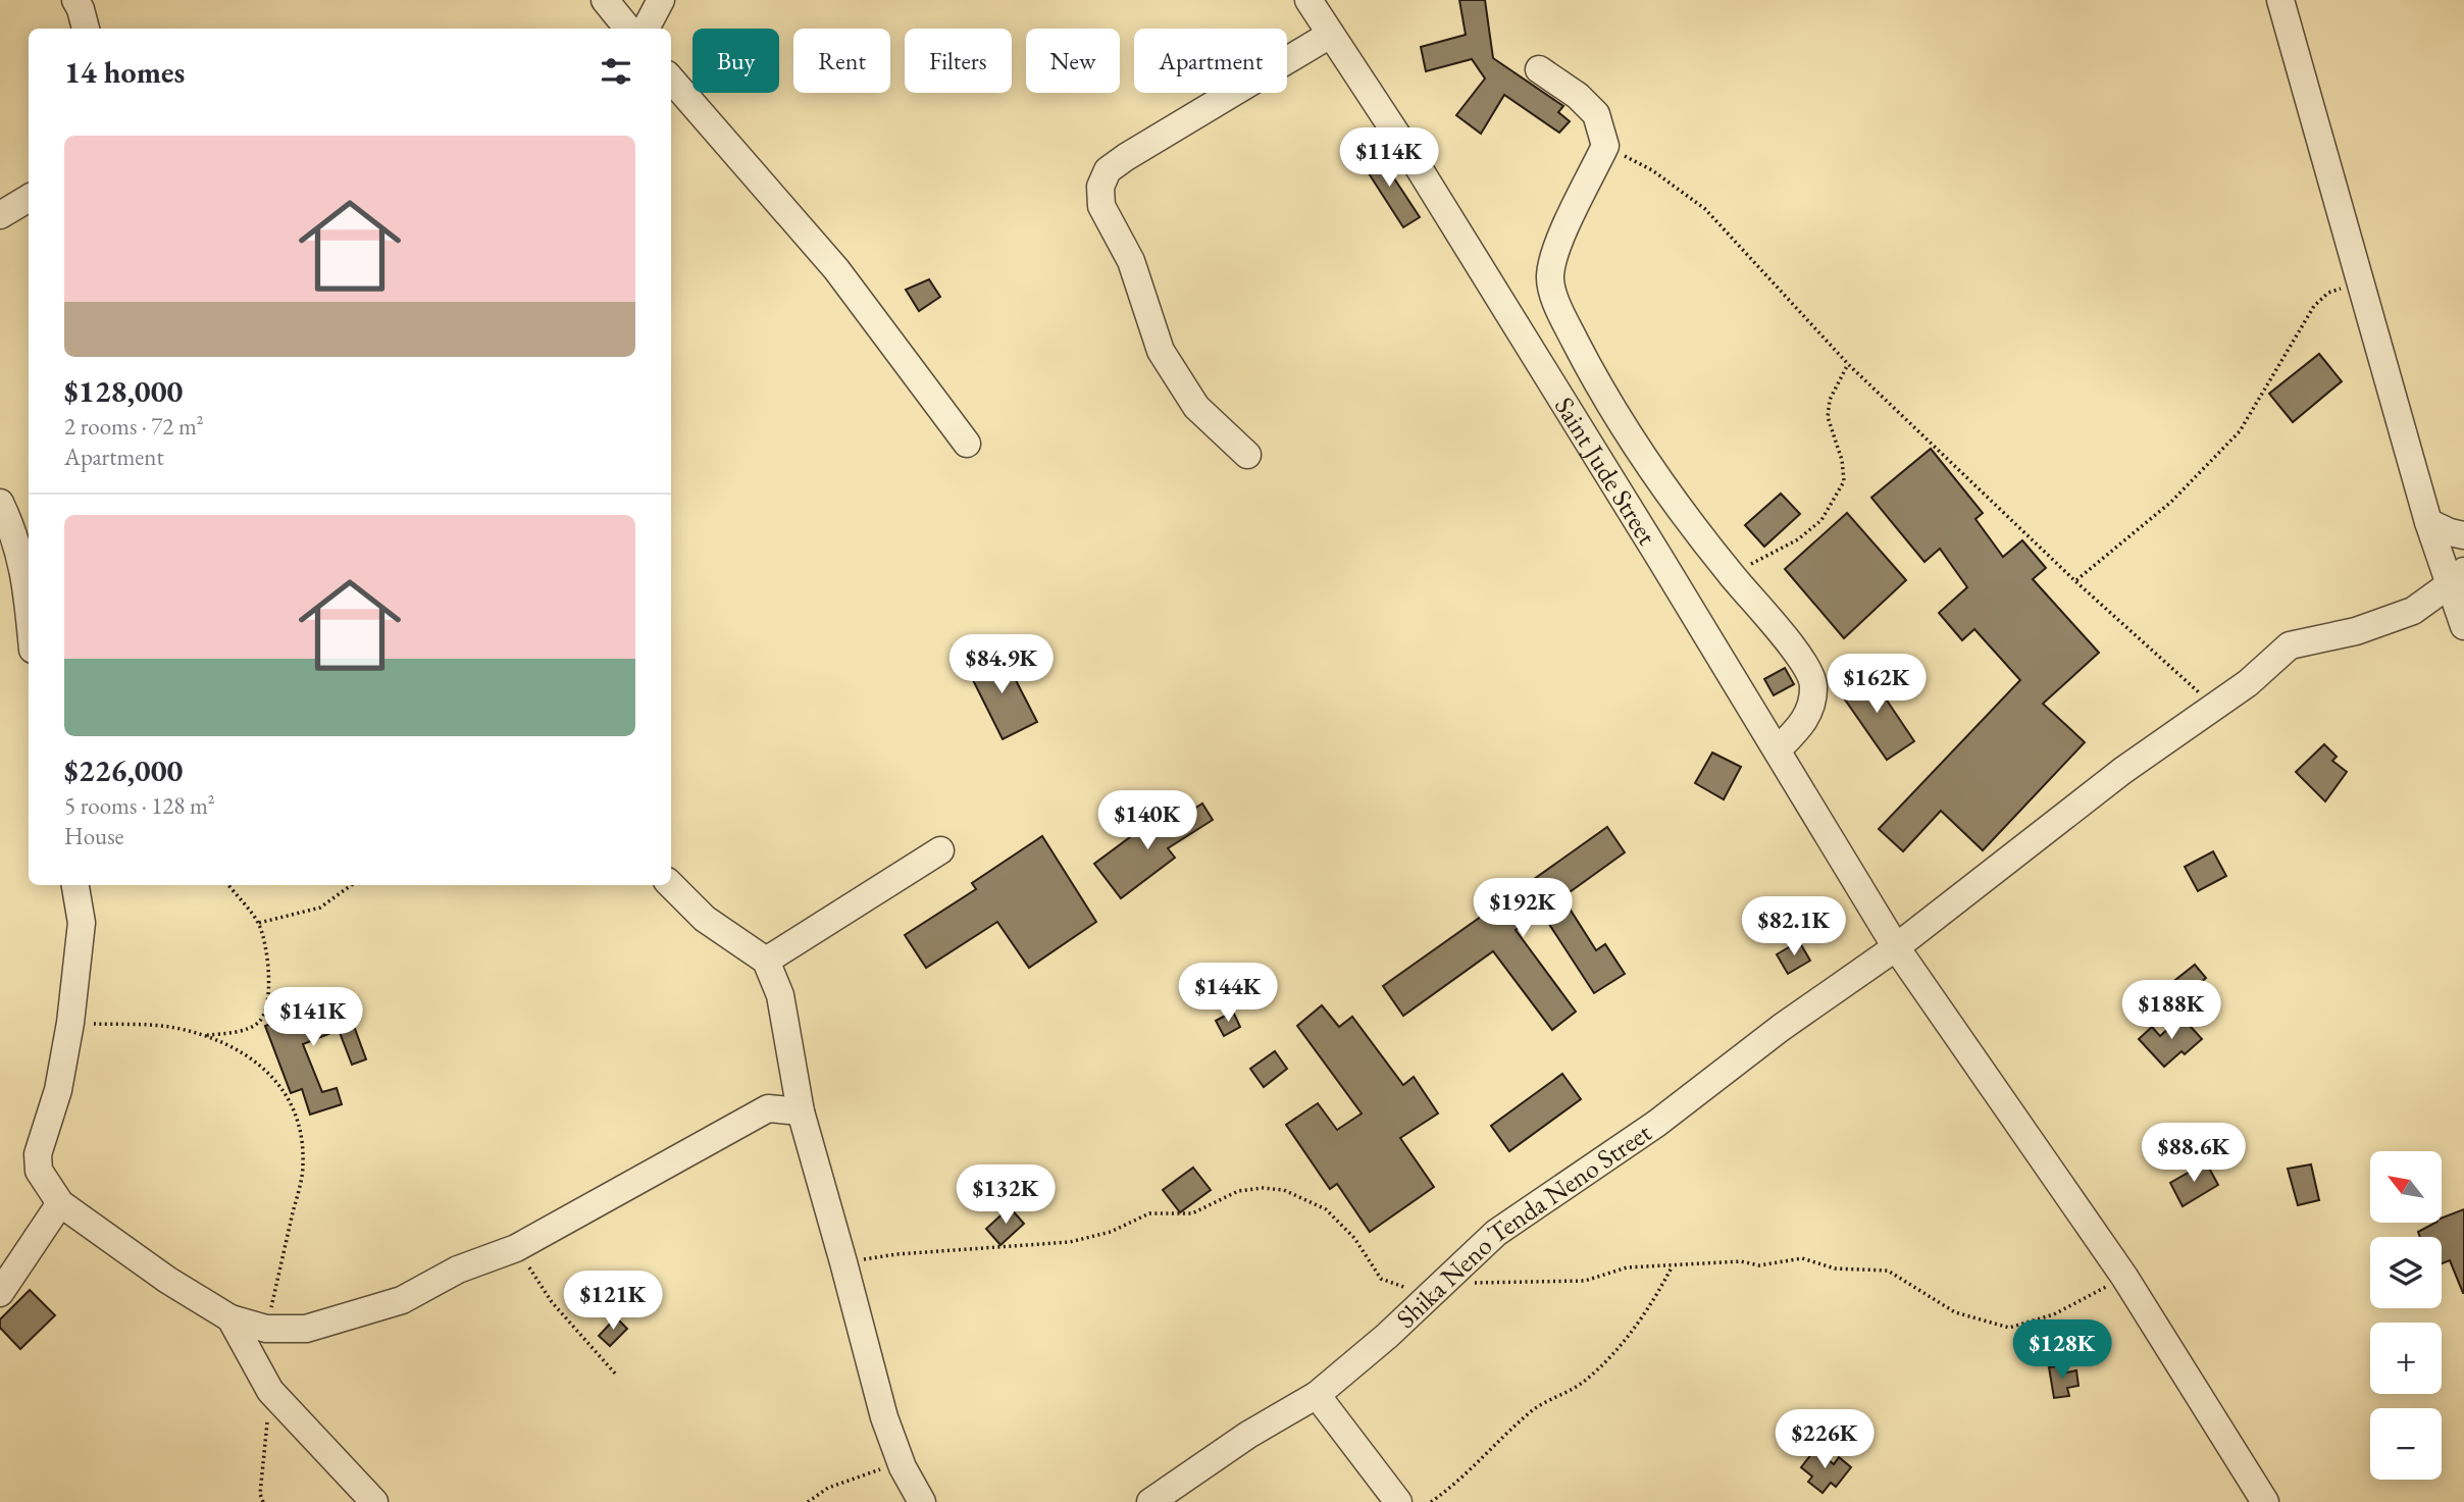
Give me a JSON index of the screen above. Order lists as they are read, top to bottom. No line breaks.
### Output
{"streets":{"street":["Saint Jude Street","Shika Neno Tenda Neno Street"]},"crossings":[["Saint Jude Street","Shika Neno Tenda Neno Street"]],"north":"top left","page":{"chip":["Buy","Rent","Filters","New","Apartment"],"heading":"14 homes","list":[{"name":"$128,000","note":"2 rooms · 72 m² · Apartment"},{"name":"$226,000","note":"5 rooms · 128 m² · House"}],"price":["$114K","$84.9K","$162K","$140K","$192K","$82.1K","$144K","$188K","$141K","$88.6K","$132K","$121K","$128K","$226K"],"map_buttons":["+","−"]}}
